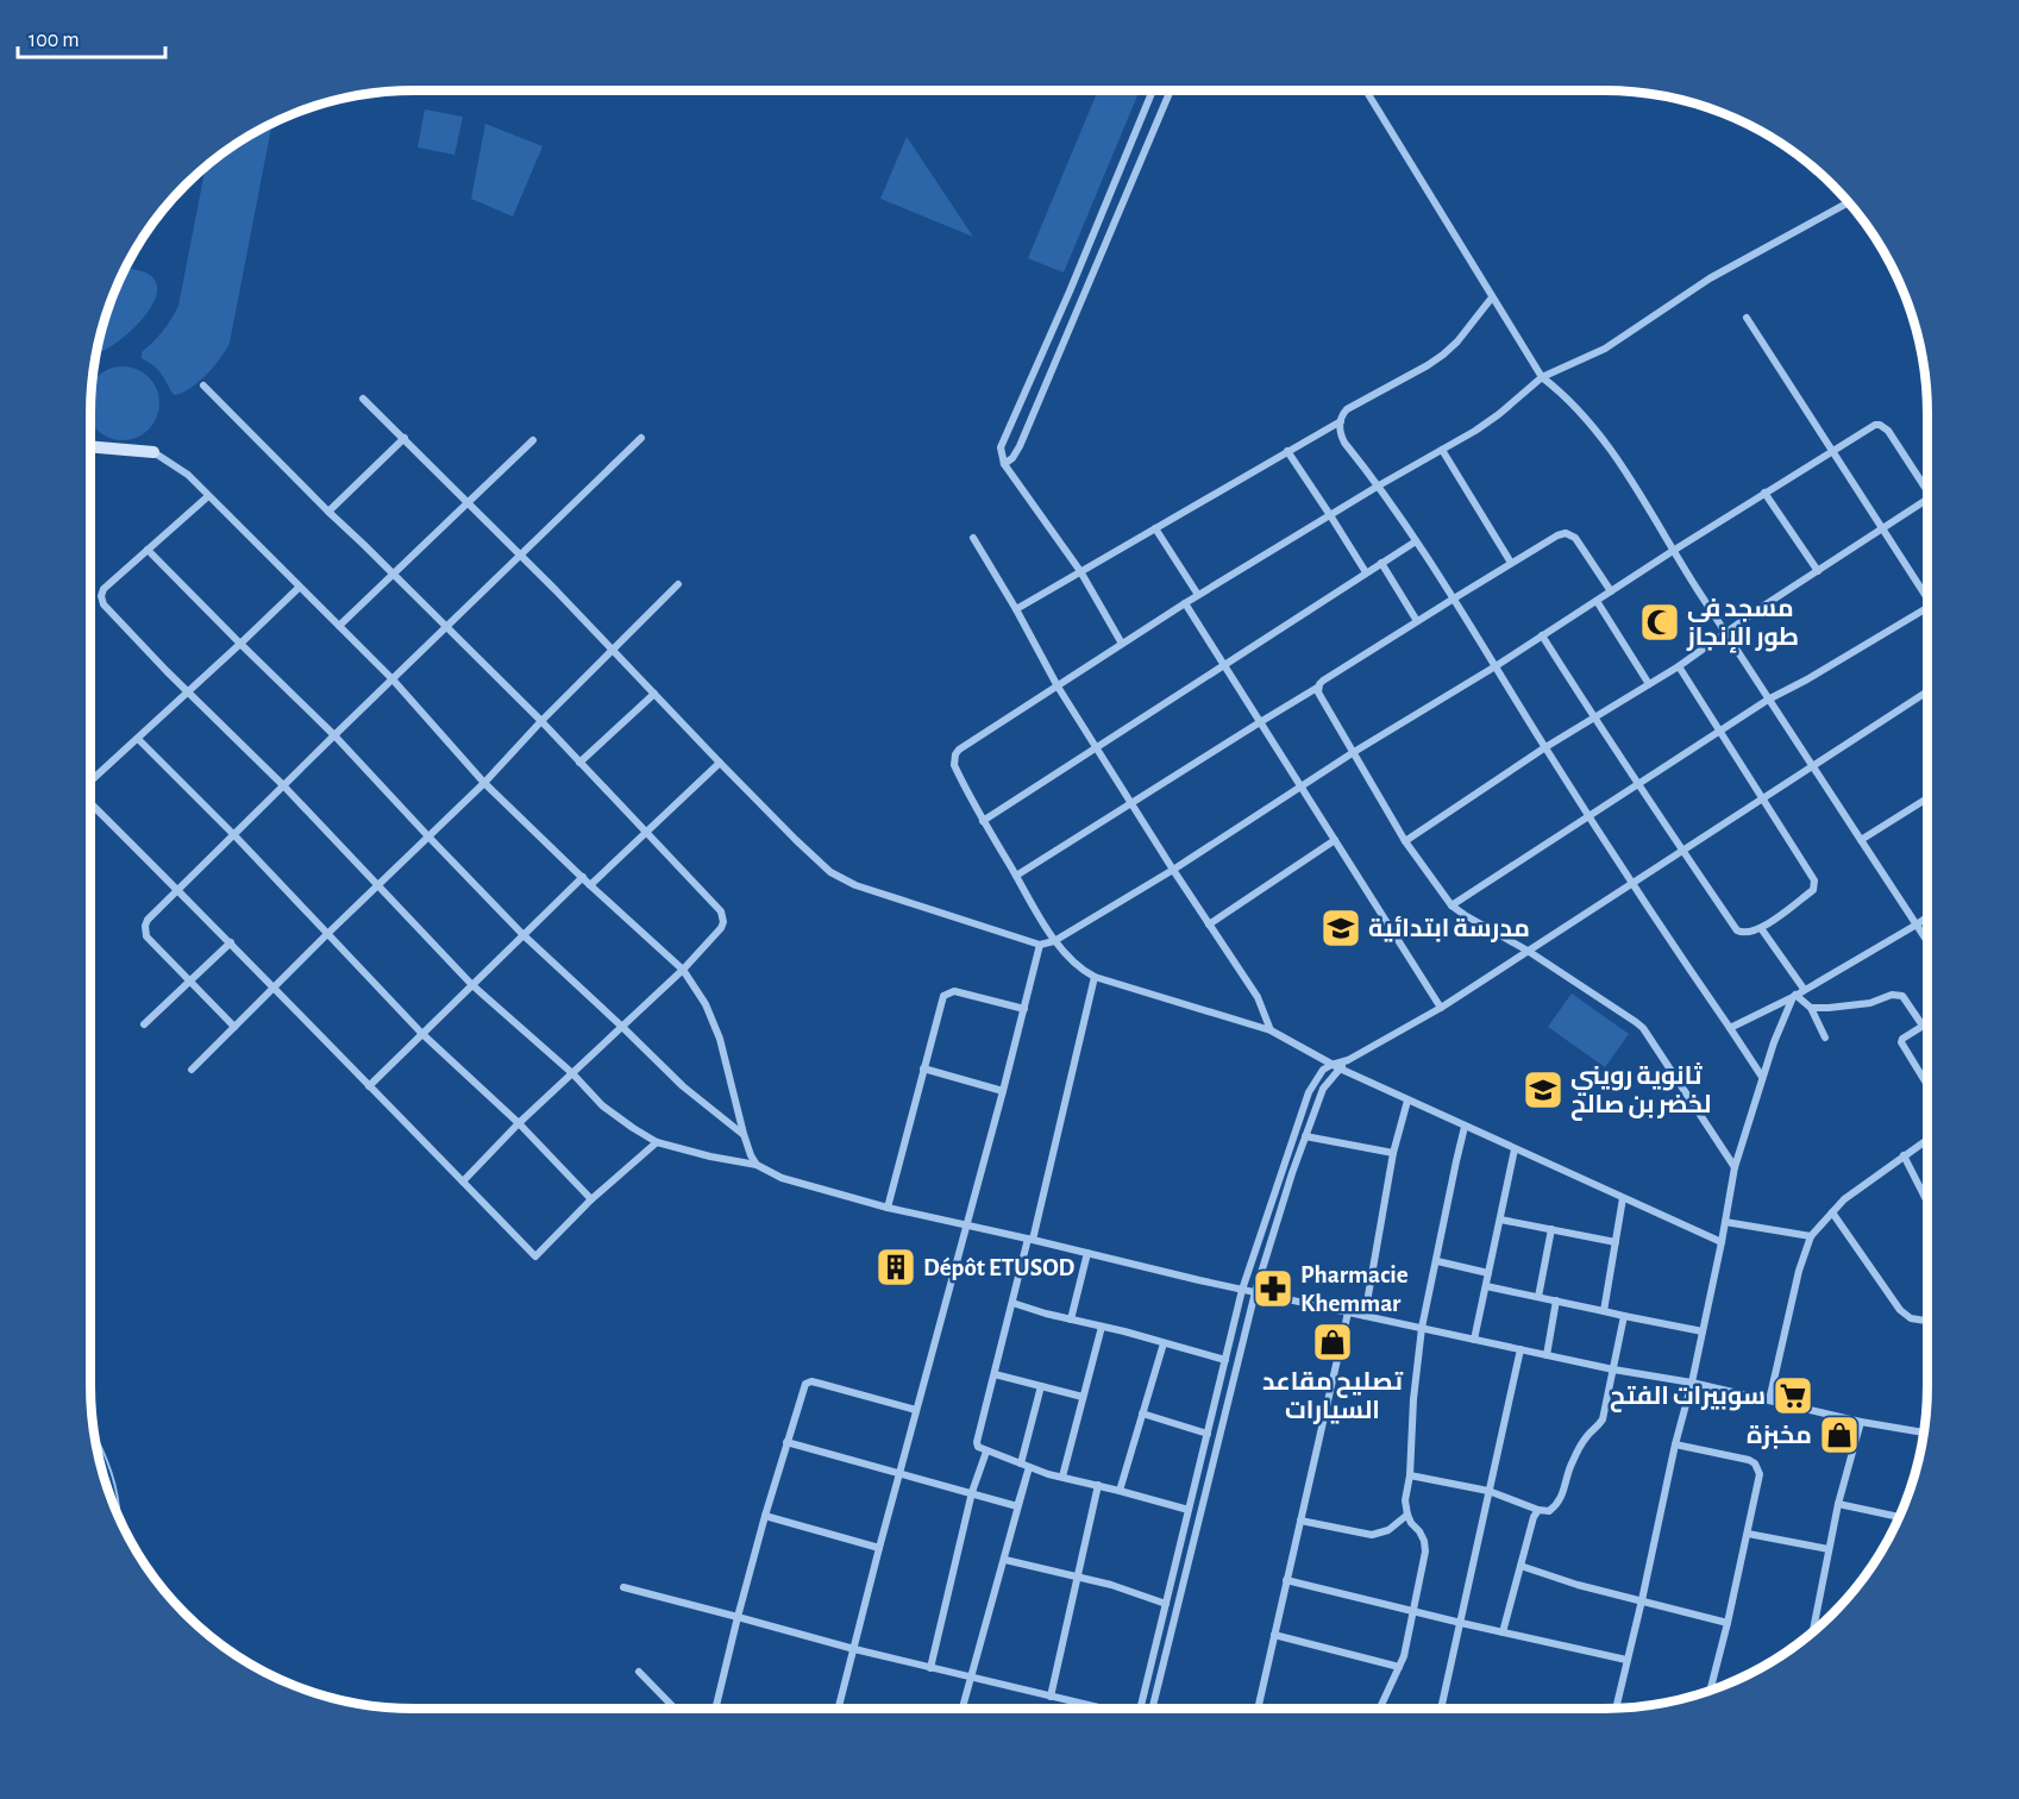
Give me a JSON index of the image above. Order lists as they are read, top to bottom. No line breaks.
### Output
{"places":{"mosque":["مسجد في طور الإنجاز"],"school or university":["مدرسة ابتدائية","ثانوية رويني لخضر بن صالح"],"building":["Dépôt ETUSOD"],"pharmacy":["Pharmacie Khemmar"],"shop":["تصليح مقاعد السيارات","مخبزة"],"supermarket":["سوبيرات الفتح"]},"scale_bar":"100 m"}
